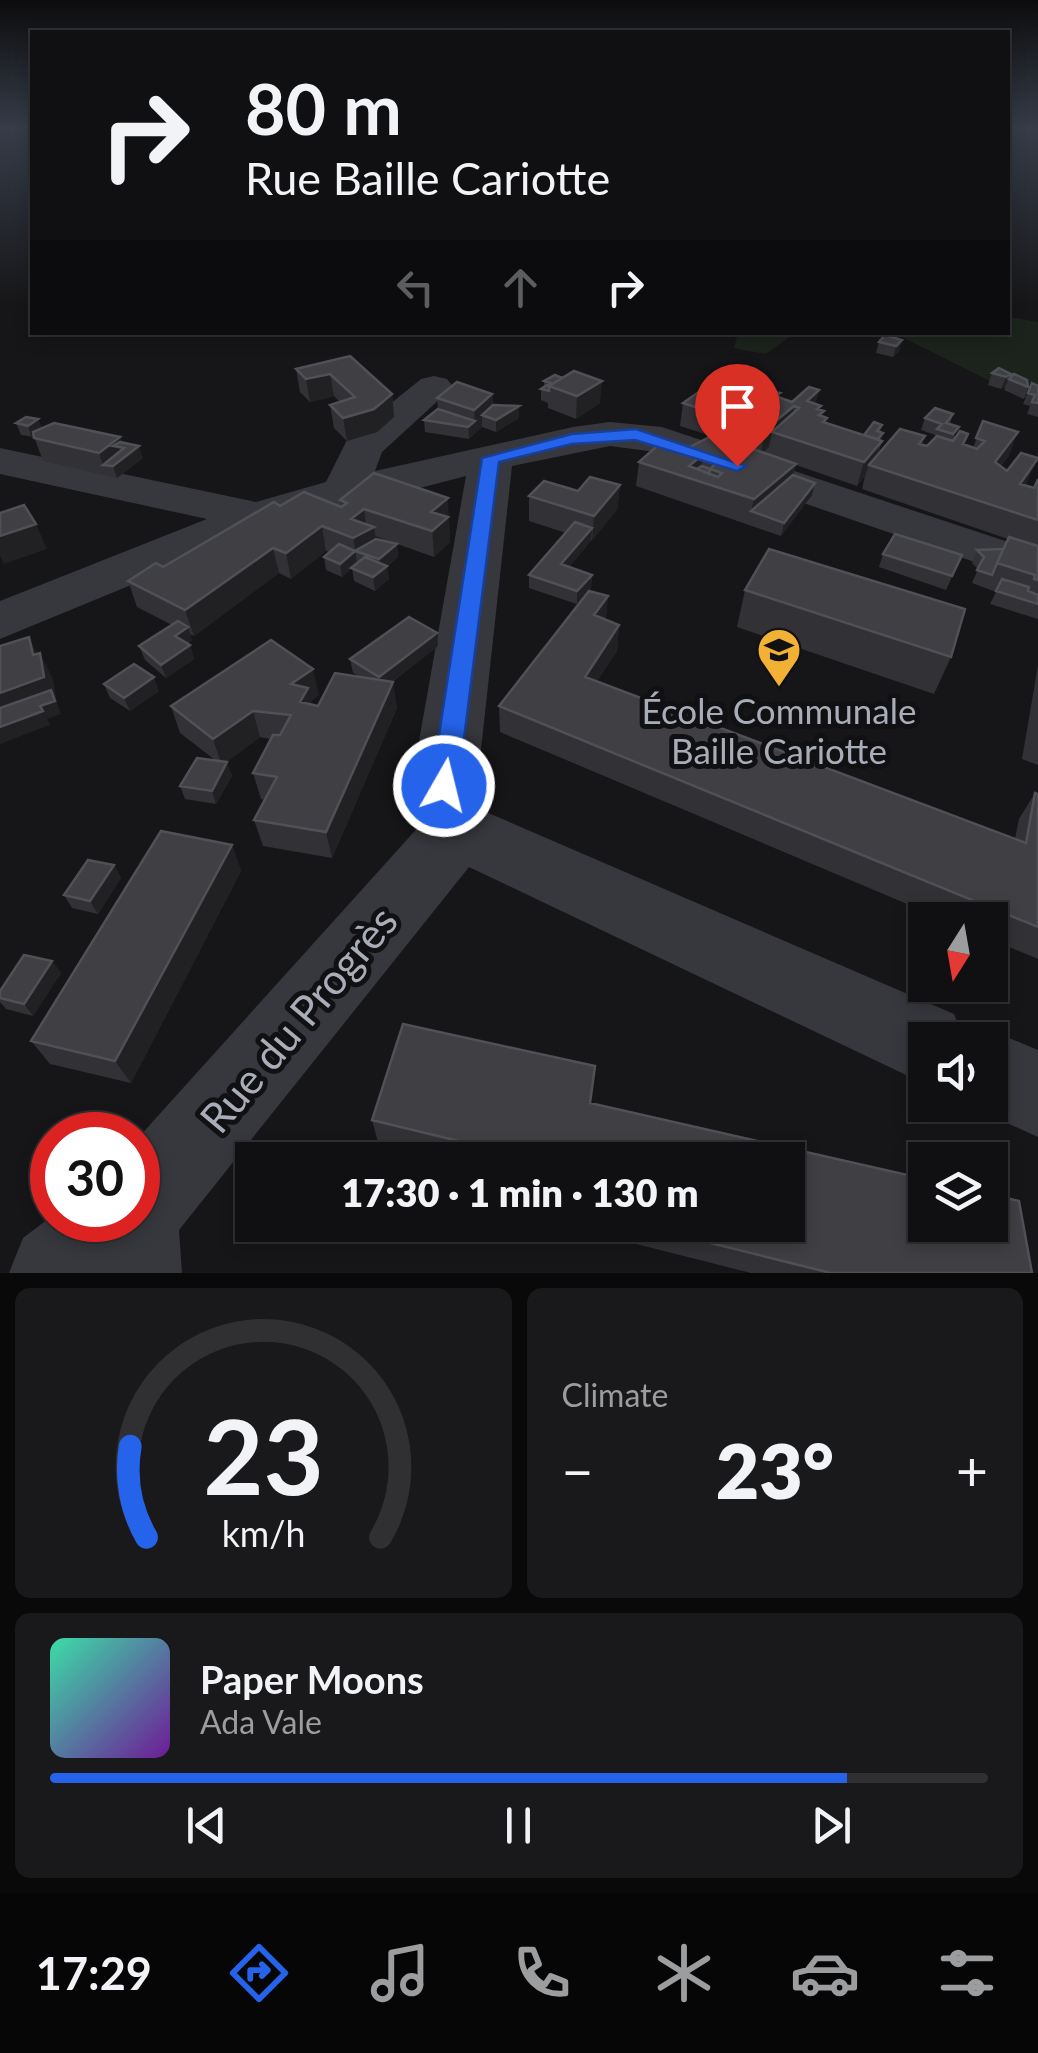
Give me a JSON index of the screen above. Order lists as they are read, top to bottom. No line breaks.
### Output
{"streets":{"street":["Rue du Progrès"]},"places":{"school or university":["École Communale Baille Cariotte"]},"north":"bottom","page":{"turn":["80 m","Rue Baille Cariotte"],"limit":"30","trip":"17:30 · 1 min · 130 m","tile":"Climate","heat":["−","23°","+"],"song":["Paper Moons","Ada Vale"],"tabs":"17:29","gauge":["23","km/h"]}}
